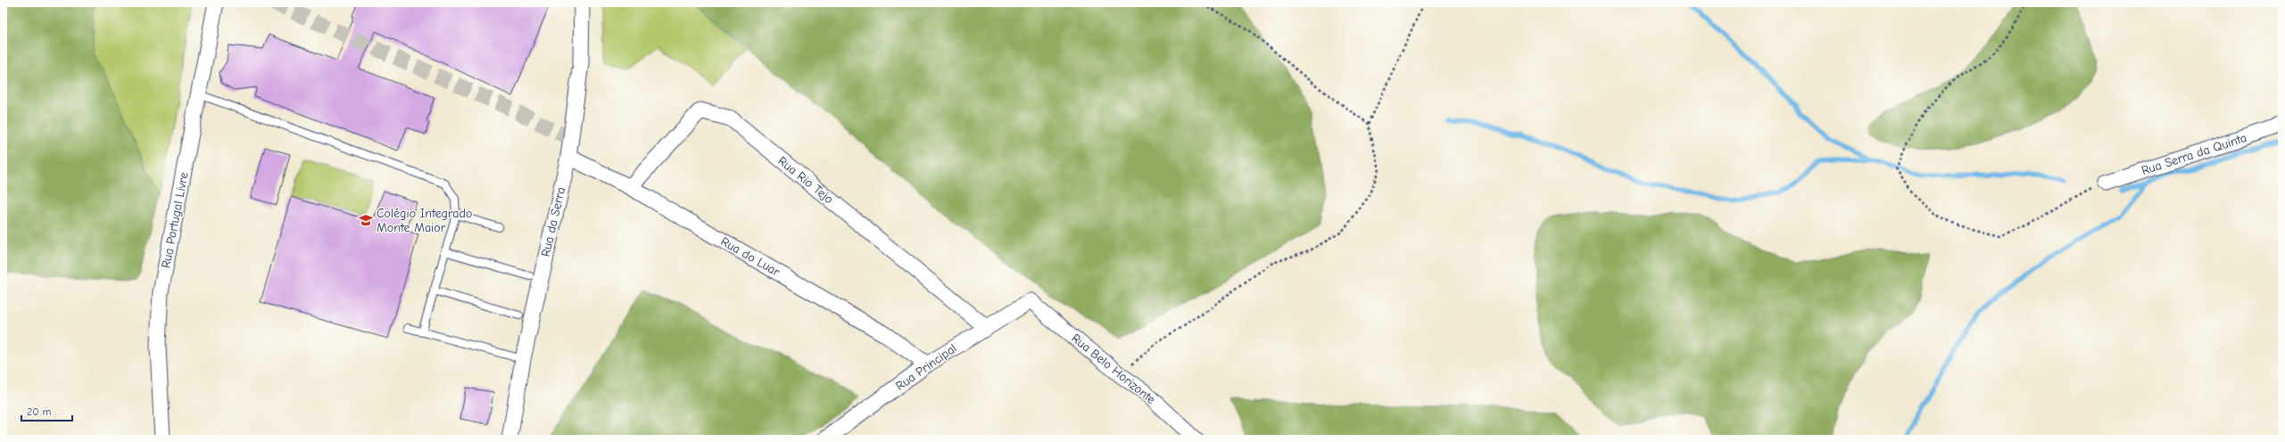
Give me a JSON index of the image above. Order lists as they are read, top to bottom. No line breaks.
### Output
{"streets":{"street":["Rua Serra da Quinta","Rua Rio Tejo","Rua Portugal Livre","Rua da Serra","Rua do Luar","Rua Principal","Rua Belo Horizonte"]},"crossings":[["Rua Rio Tejo","Rua do Luar"],["Rua Rio Tejo","Rua Principal"],["Rua da Serra","Rua do Luar"],["Rua do Luar","Rua Principal"],["Rua Principal","Rua Belo Horizonte"]],"places":{"school or university":["Colégio Integrado Monte Maior"]},"scale_bar":"20 m"}
